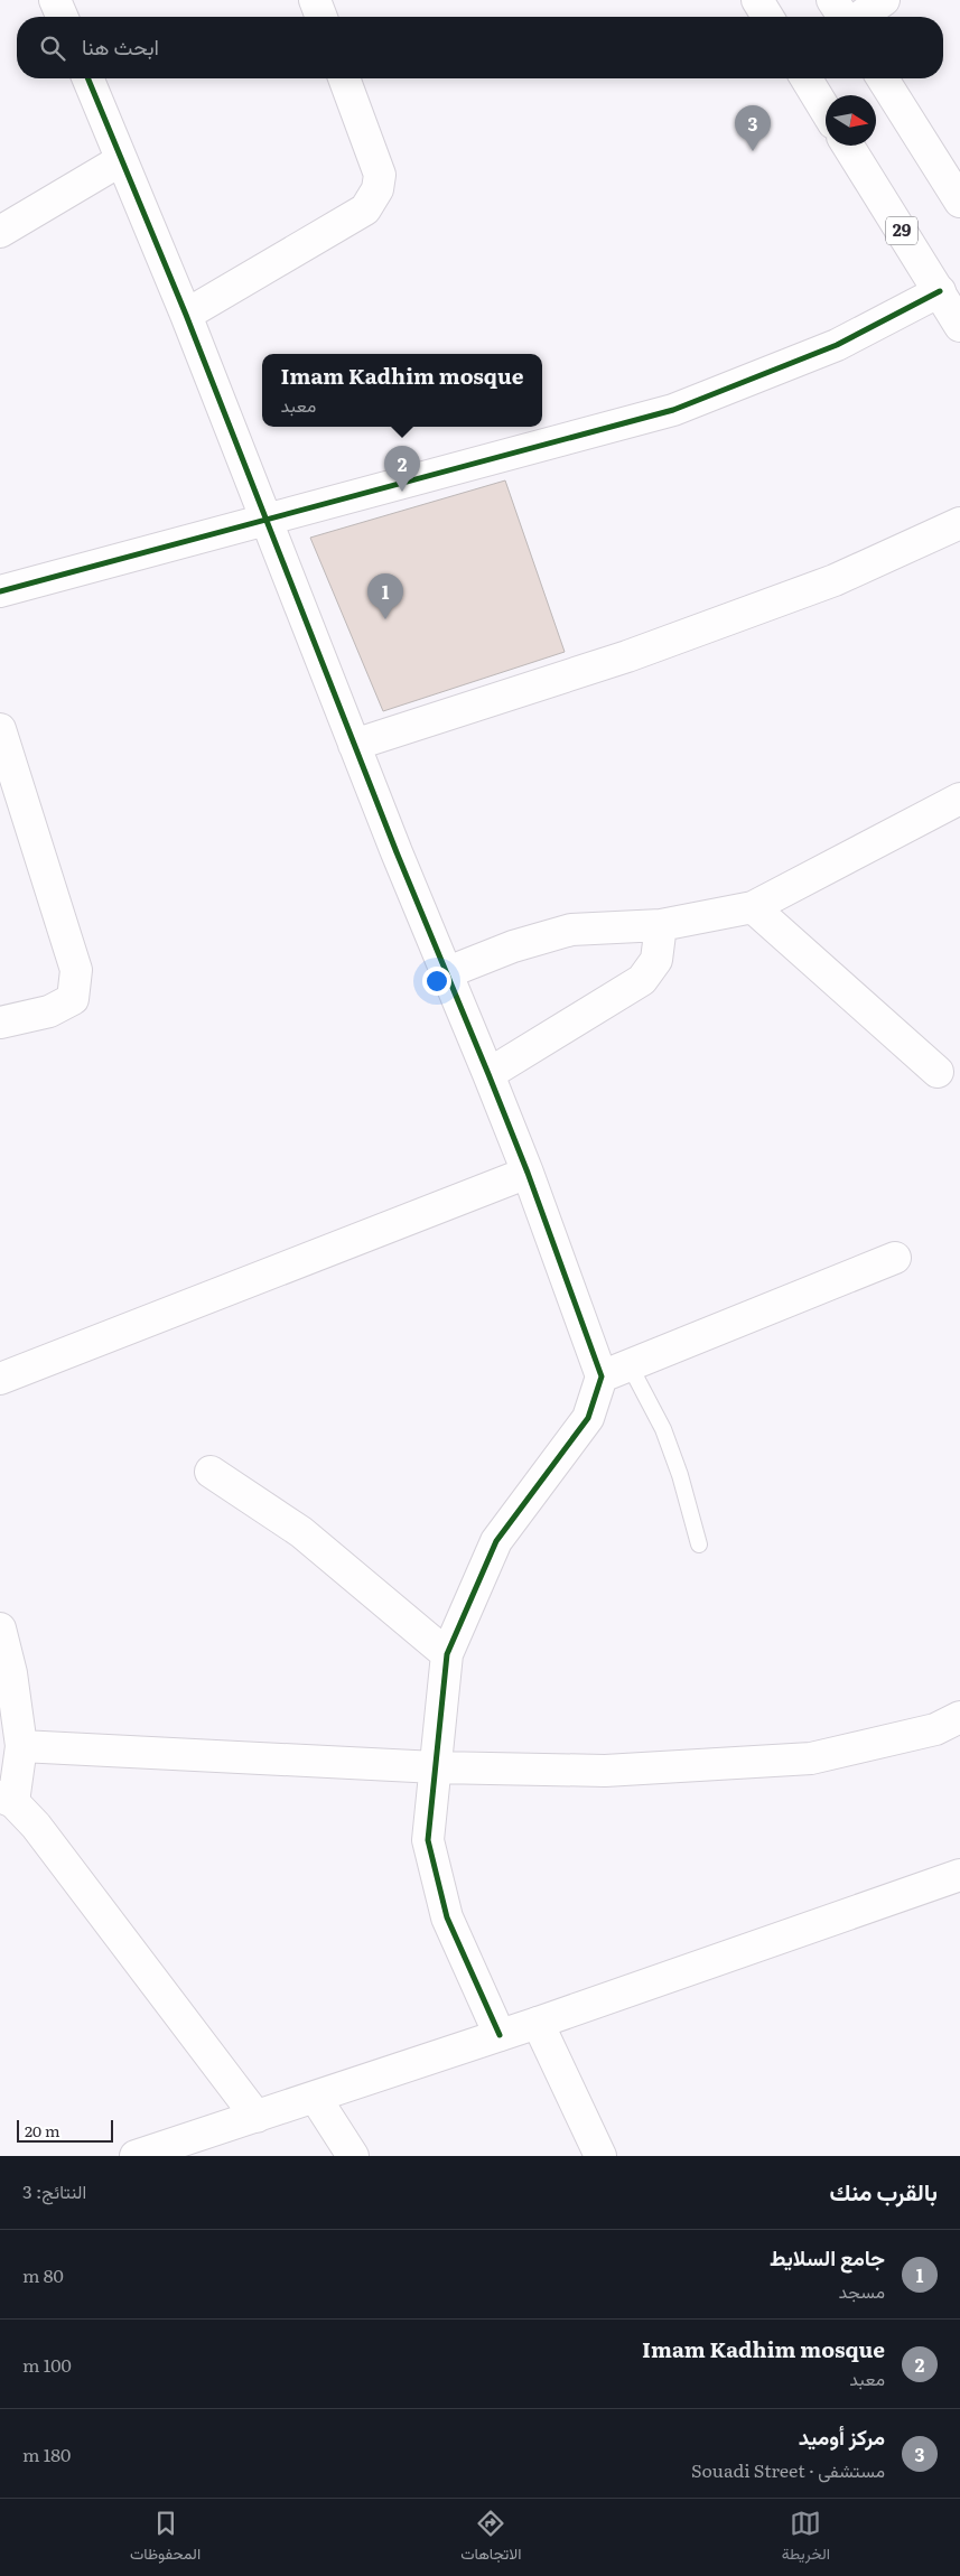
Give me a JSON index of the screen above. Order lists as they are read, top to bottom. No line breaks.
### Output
{"streets":{"street":["29"]},"scale_bar":"20 m","north":"right","page":{"search":"ابحث هنا","pins":["3","2","1"],"popup":["Imam Kadhim mosque","معبد"],"scale":"20 m","heading":["بالقرب منك","النتائج: 3"],"list":[{"mark":"1","name":"جامع السلايط","note":"مسجد","value":"80 m"},{"mark":"2","name":"Imam Kadhim mosque","note":"معبد","value":"100 m"},{"mark":"3","name":"مركز أوميد","note":"مستشفى · Souadi Street","value":"180 m"}],"nav":["الخريطة","الاتجاهات","المحفوظات"]}}
